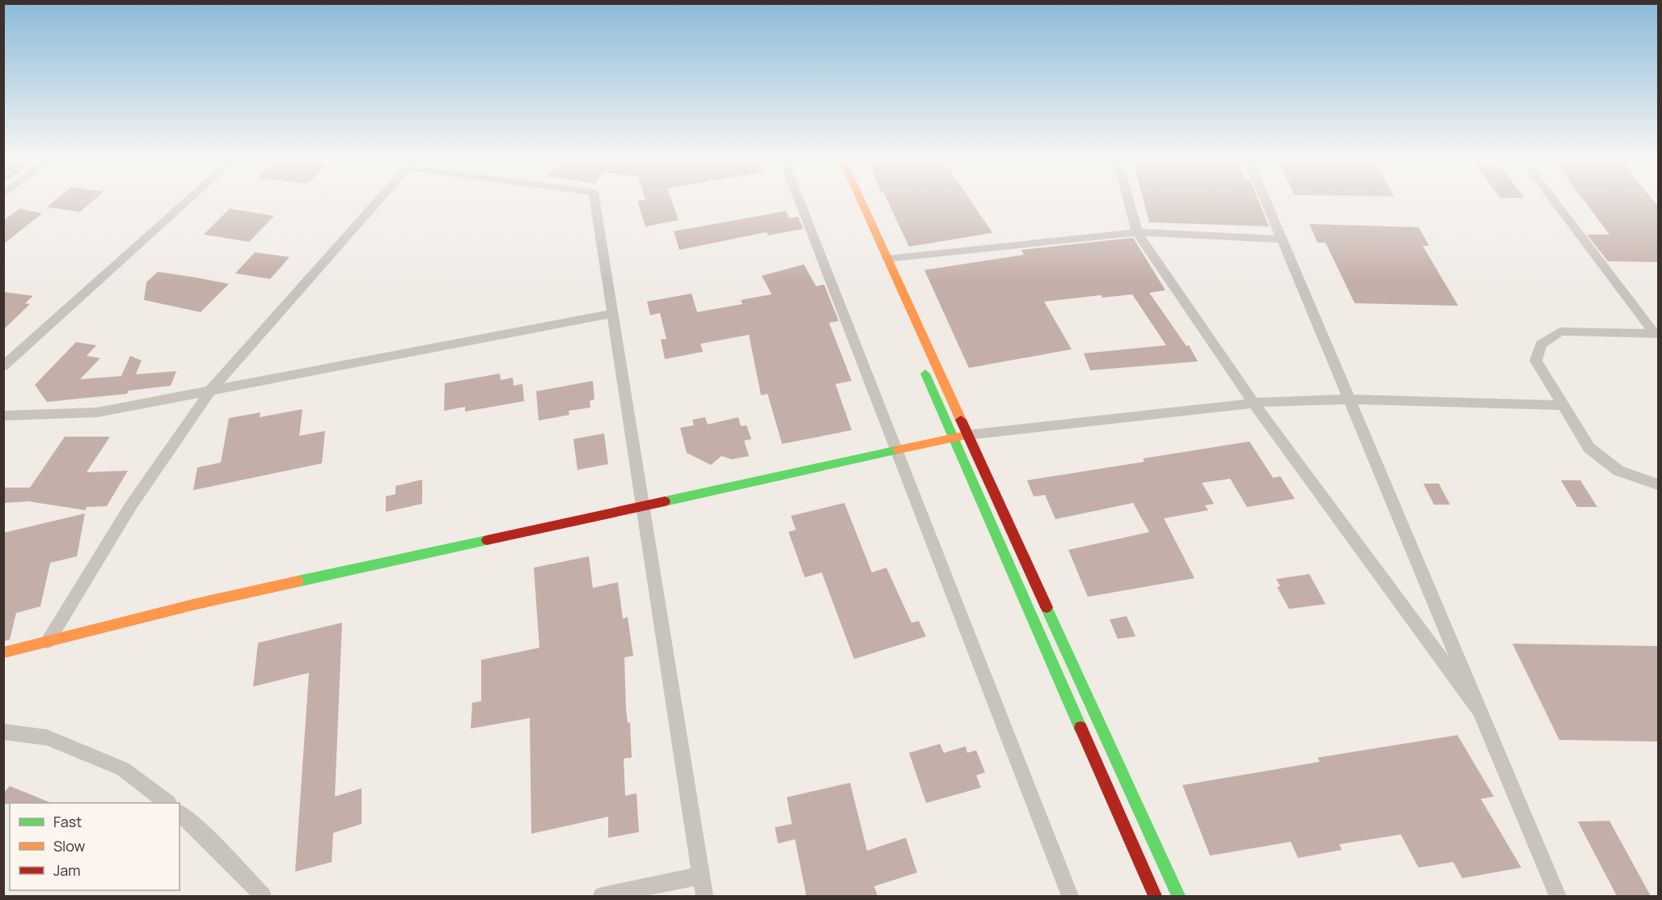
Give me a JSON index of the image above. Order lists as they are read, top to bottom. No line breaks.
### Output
{"legend":["Fast","Slow","Jam"]}
